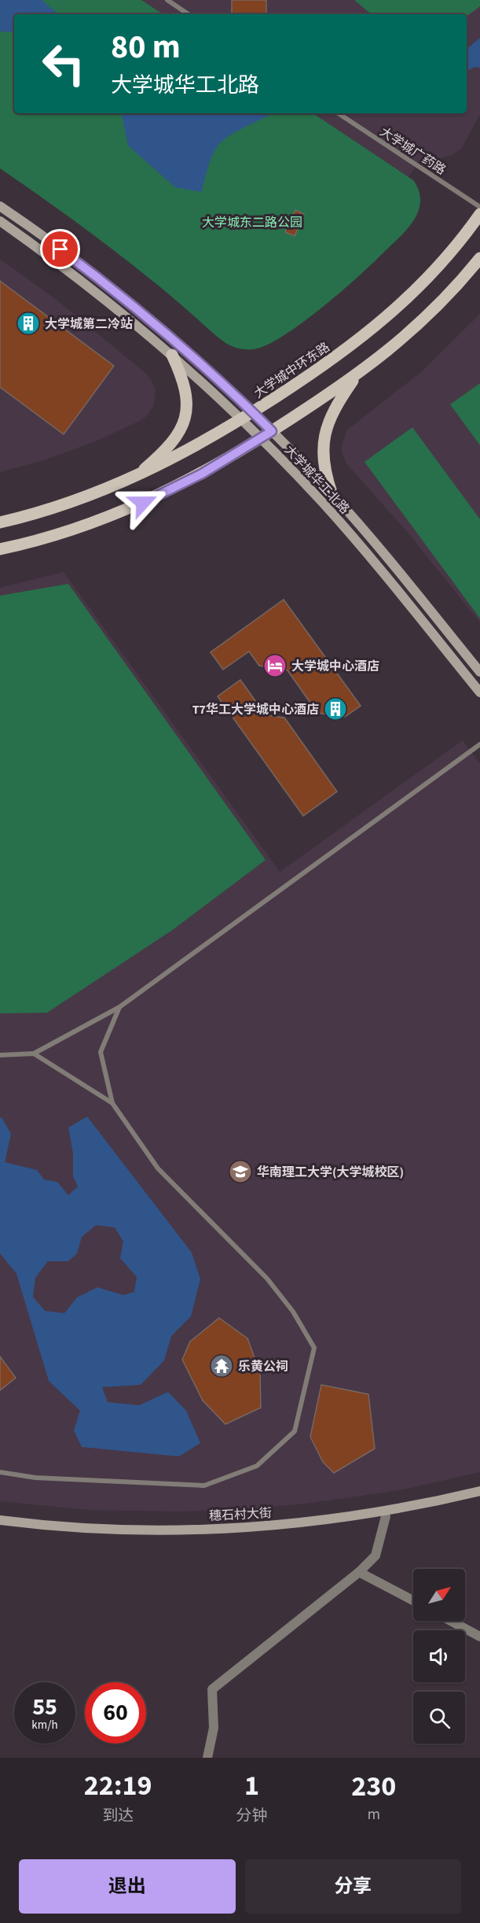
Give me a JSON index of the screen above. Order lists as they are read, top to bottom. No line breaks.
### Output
{"streets":{"main road":["大学城中环东路","大学城华工北路","穗石村大街"],"lane":["大学城广药路"]},"crossings":[["大学城中环东路","大学城华工北路"]],"parks":["大学城东二路公园"],"places":{"building":["大学城第二冷站","T7华工大学城中心酒店"],"hotel":["大学城中心酒店"],"school or university":["华南理工大学(大学城校区)"],"temple":["乐黄公祠"]},"north":"top right","page":{"turn":["80 m","大学城华工北路"],"speed":"55 km/h","limit":"60","eta":["22:19","到达","1","分钟","230","m"],"buttons":["退出","分享"]}}
